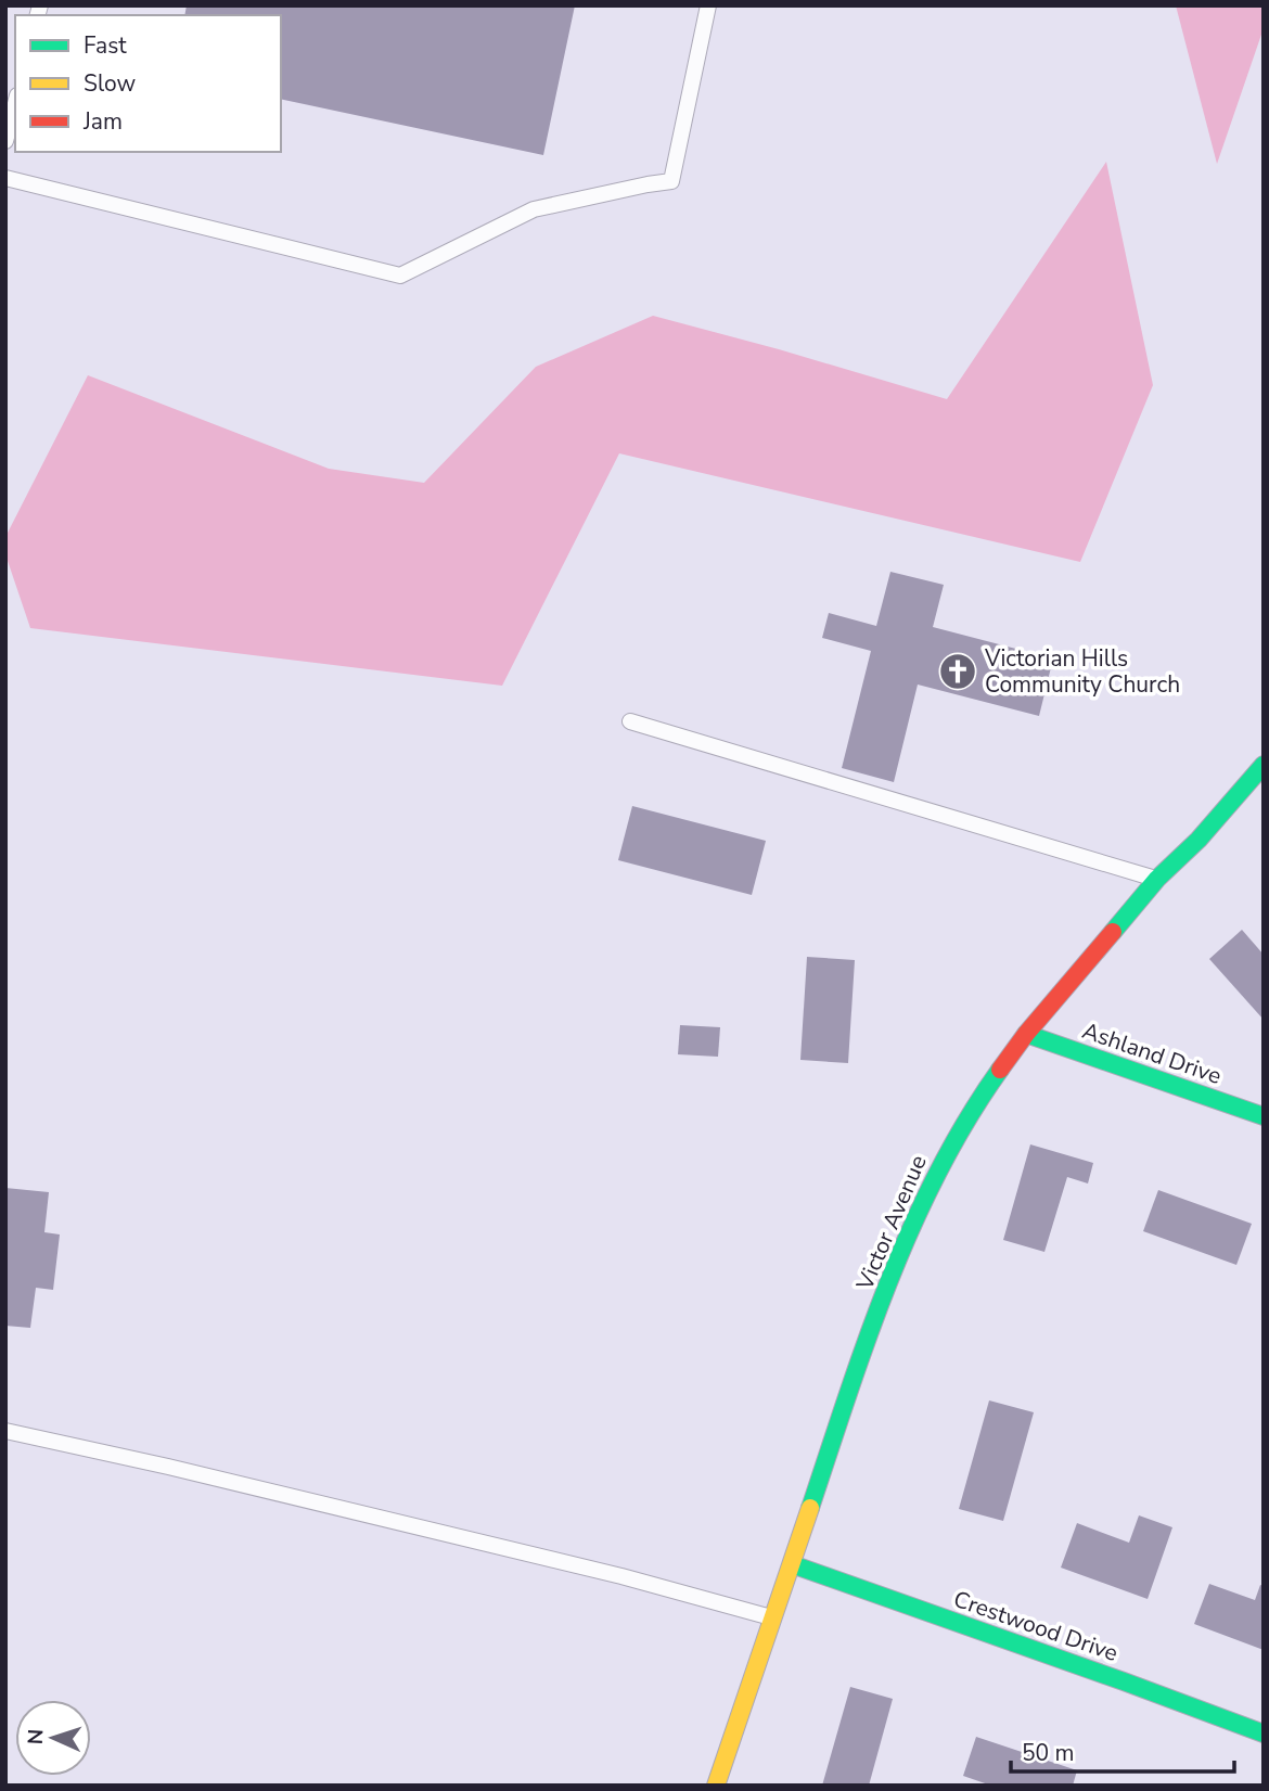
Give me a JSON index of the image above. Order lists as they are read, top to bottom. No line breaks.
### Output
{"streets":{"street":["Ashland Drive","Victor Avenue","Crestwood Drive"]},"crossings":[["Ashland Drive","Victor Avenue"],["Victor Avenue","Crestwood Drive"]],"places":{"church":["Victorian Hills Community Church"]},"legend":["Fast","Slow","Jam"],"scale_bar":"50 m","north":"left"}
